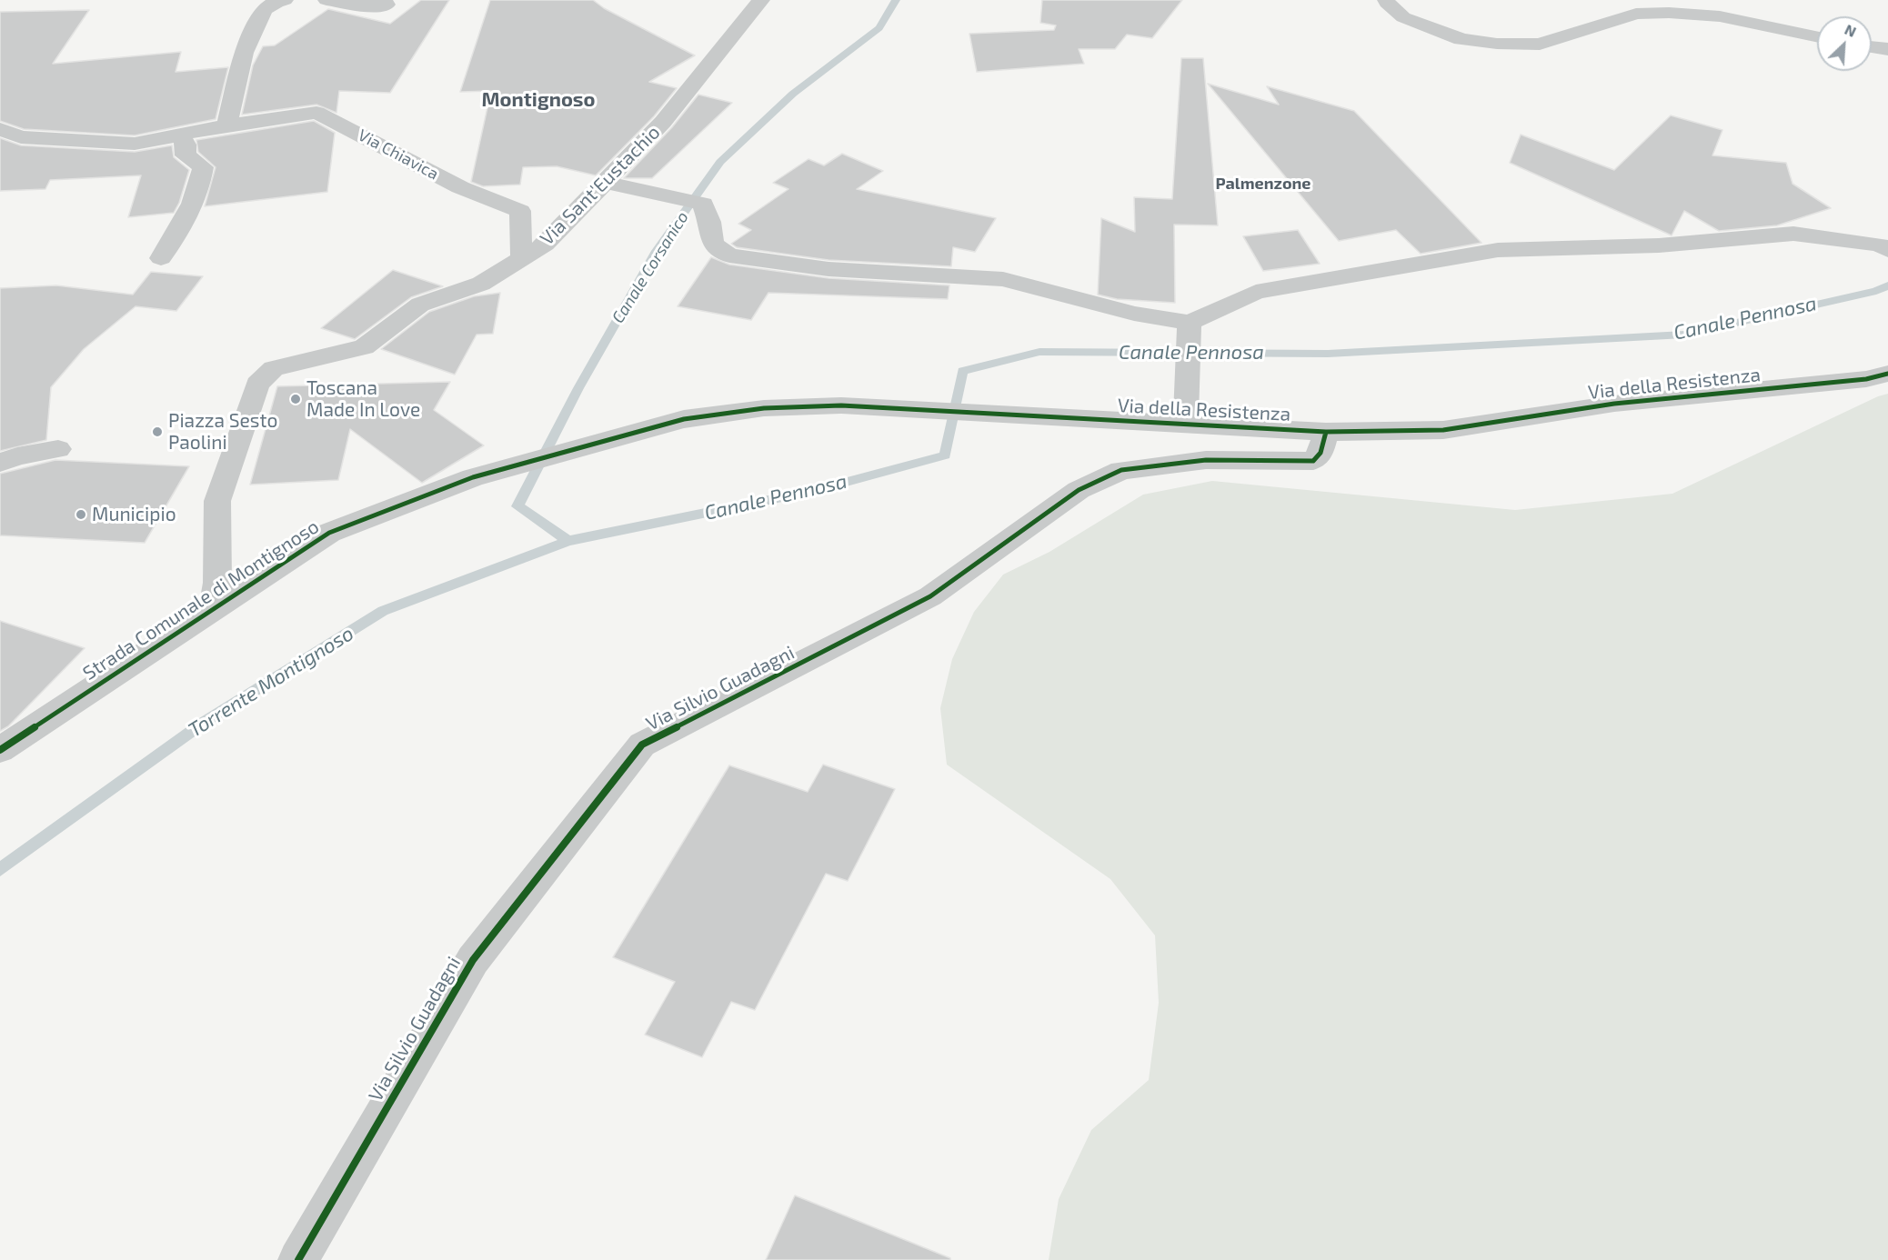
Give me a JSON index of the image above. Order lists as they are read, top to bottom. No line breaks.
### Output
{"streets":{"street":["Via Chiavica","Via Sant'Eustachio","Via della Resistenza","Strada Comunale di Montignoso","Via Silvio Guadagni"]},"crossings":[["Via Chiavica","Via Sant'Eustachio"],["Via Sant'Eustachio","Strada Comunale di Montignoso"],["Via della Resistenza","Strada Comunale di Montignoso"],["Via della Resistenza","Via Silvio Guadagni"]],"districts":["Montignoso","Palmenzone"],"water":["Canale Corsanico","Canale Pennosa","Torrente Montignoso"],"places":["Toscana Made In Love","Piazza Sesto Paolini","Municipio"],"north":"top right"}
